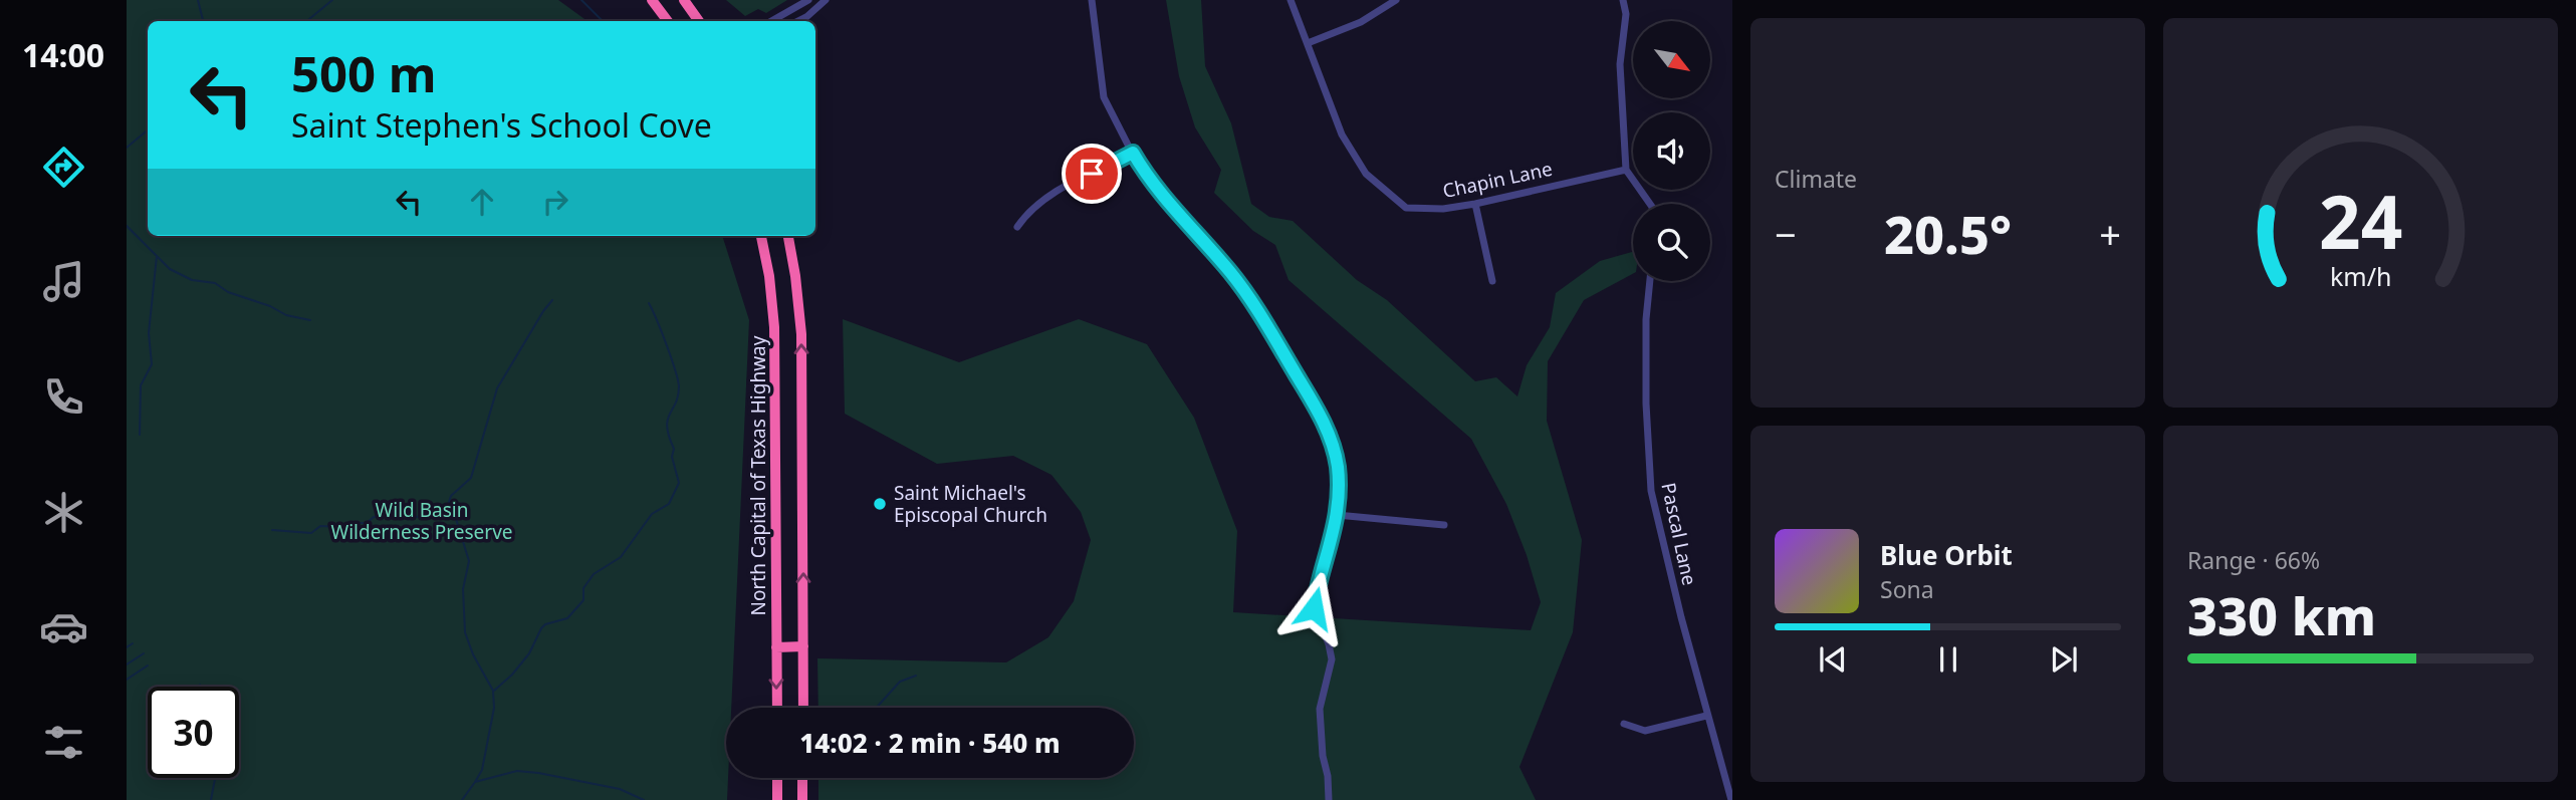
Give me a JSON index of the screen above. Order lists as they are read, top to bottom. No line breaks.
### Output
{"streets":{"highway":["North Capital of Texas Highway"],"street":["Chapin Lane","Pascal Lane"]},"parks":["Wild Basin Wilderness Preserve"],"places":["Saint Michael's Episcopal Church"],"north":"bottom right","page":{"tabs":"14:00","tile":["Climate",["Range · 66%","330 km"]],"turn":["500 m","Saint Stephen's School Cove"],"heat":["−","20.5°","+"],"song":["Blue Orbit","Sona"],"limit":"30","trip":"14:02 · 2 min · 540 m","gauge":["24","km/h"]}}
